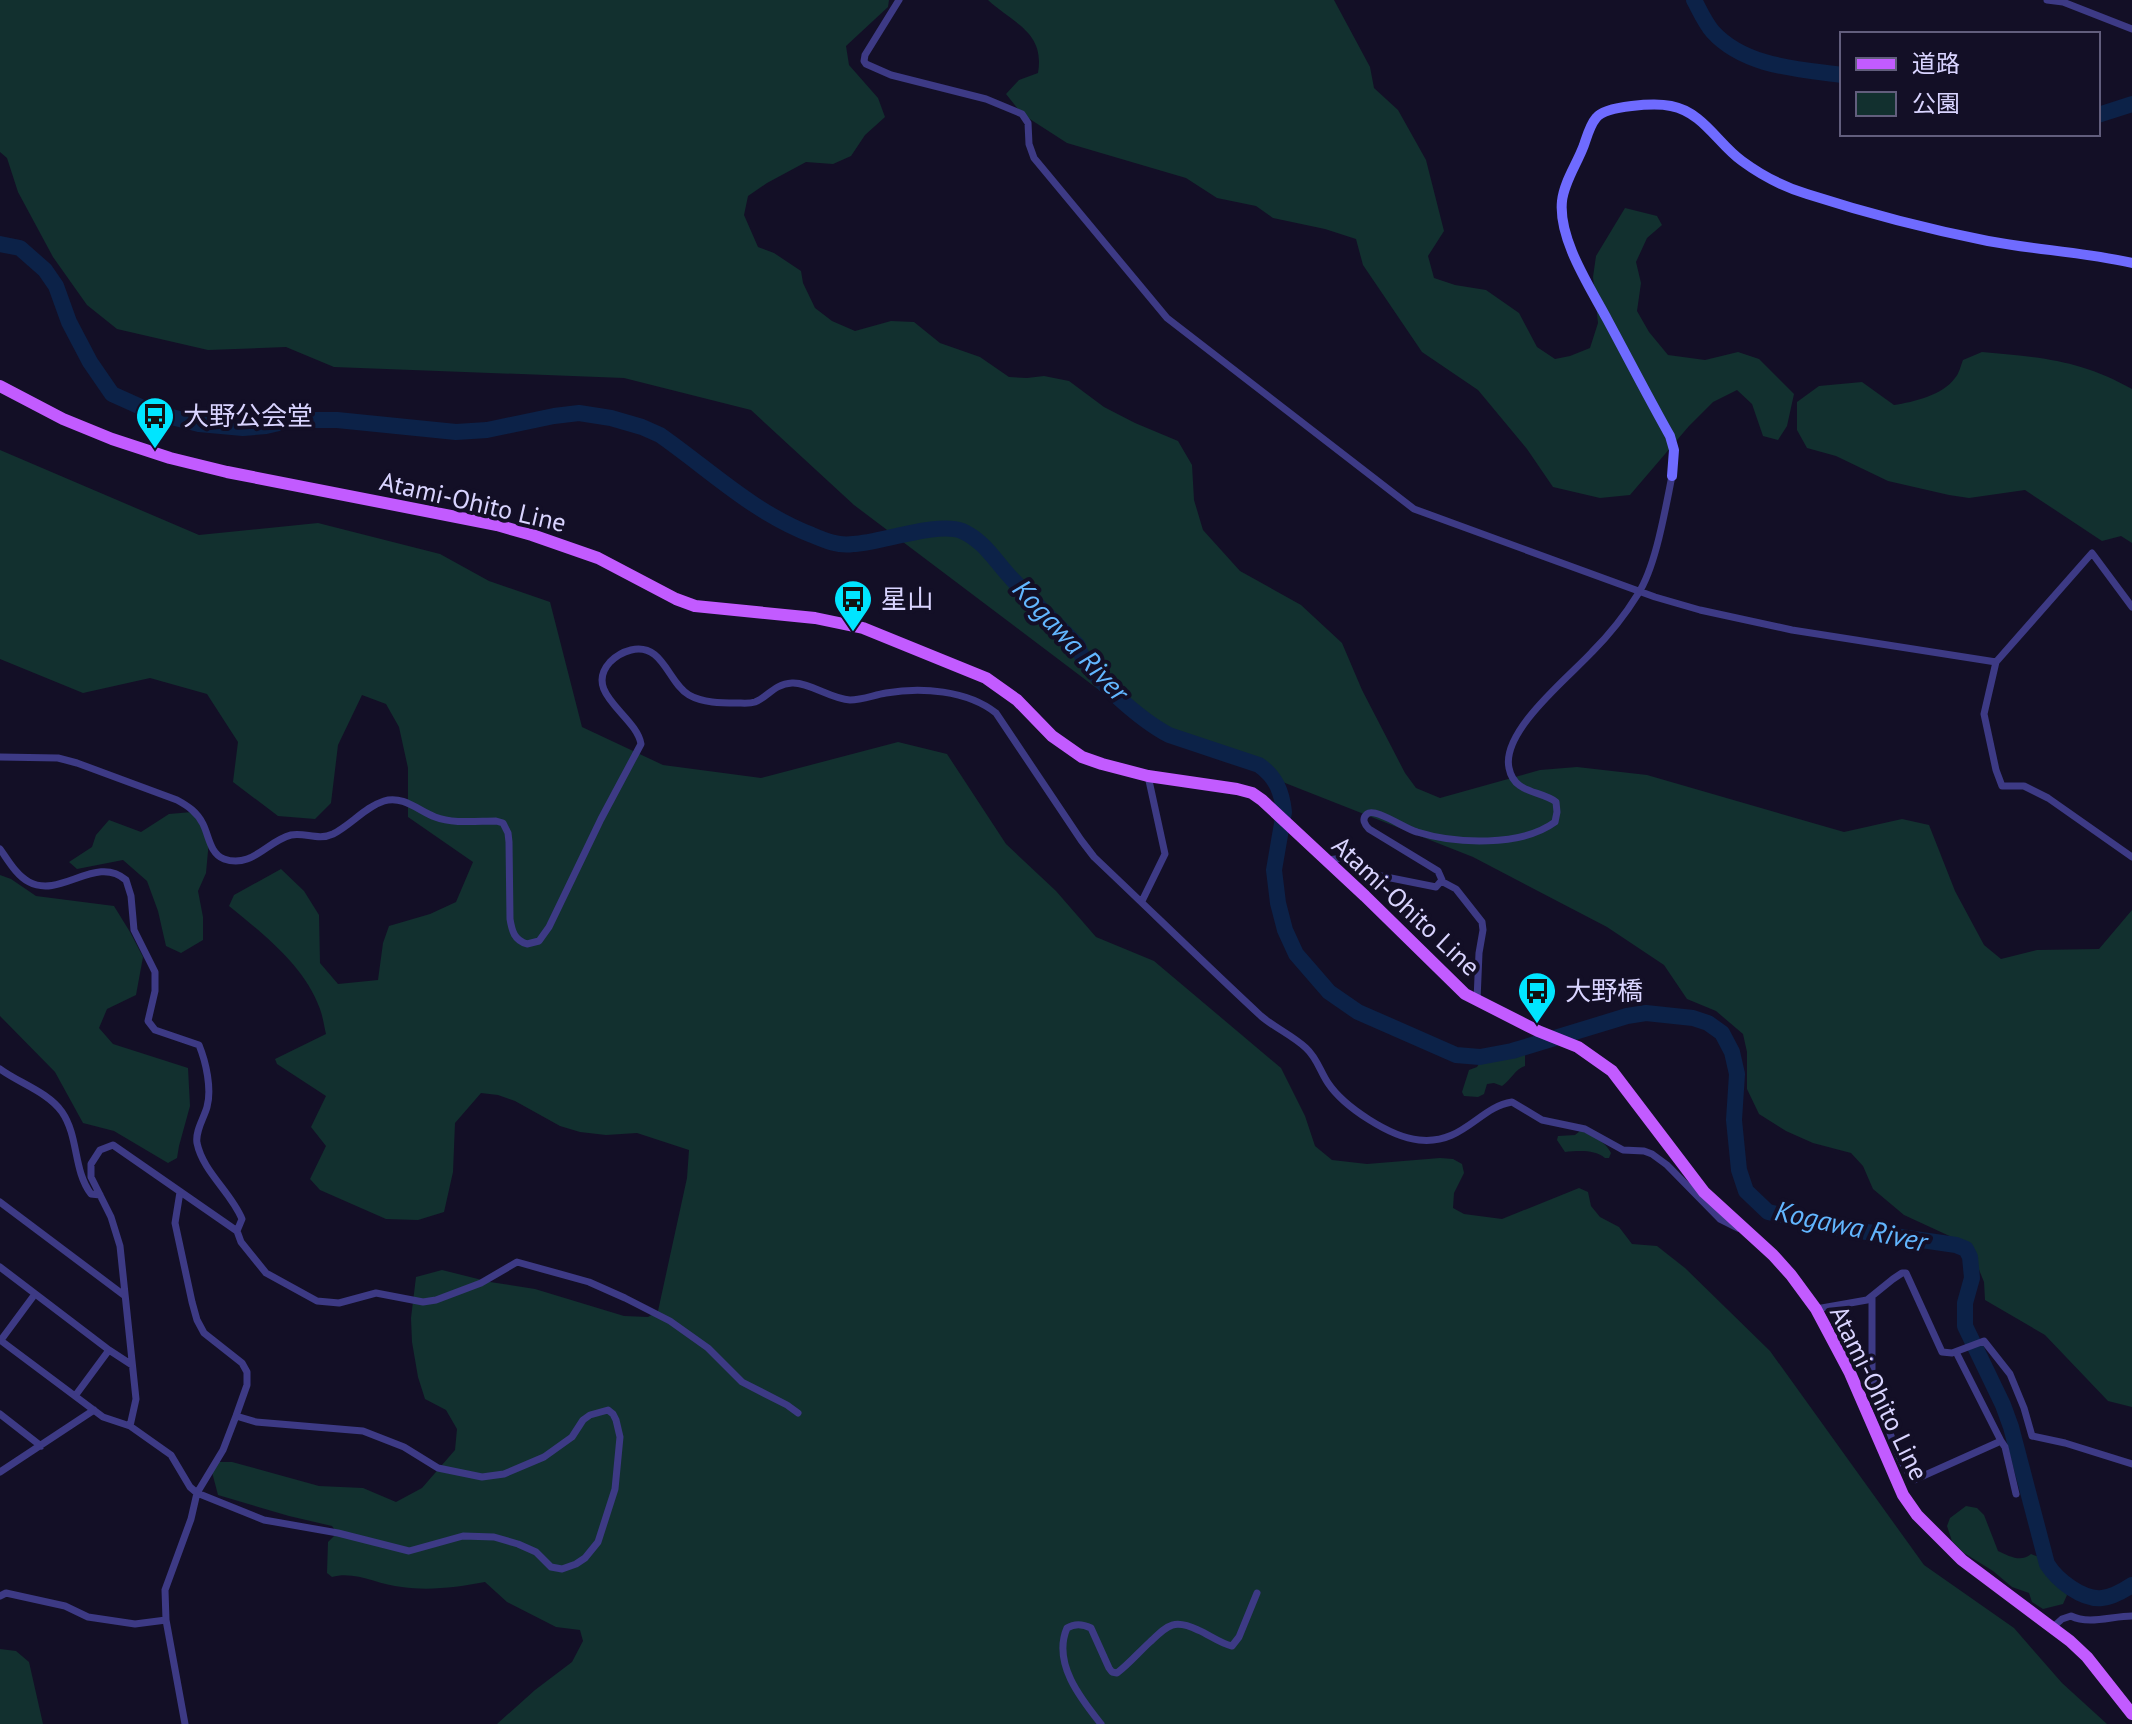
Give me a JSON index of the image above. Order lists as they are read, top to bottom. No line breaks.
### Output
{"streets":{"main road":["Atami-Ohito Line"]},"water":["Kogawa River"],"places":{"bus stop":["大野公会堂","星山","大野橋"]},"legend":["道路","公園"]}
